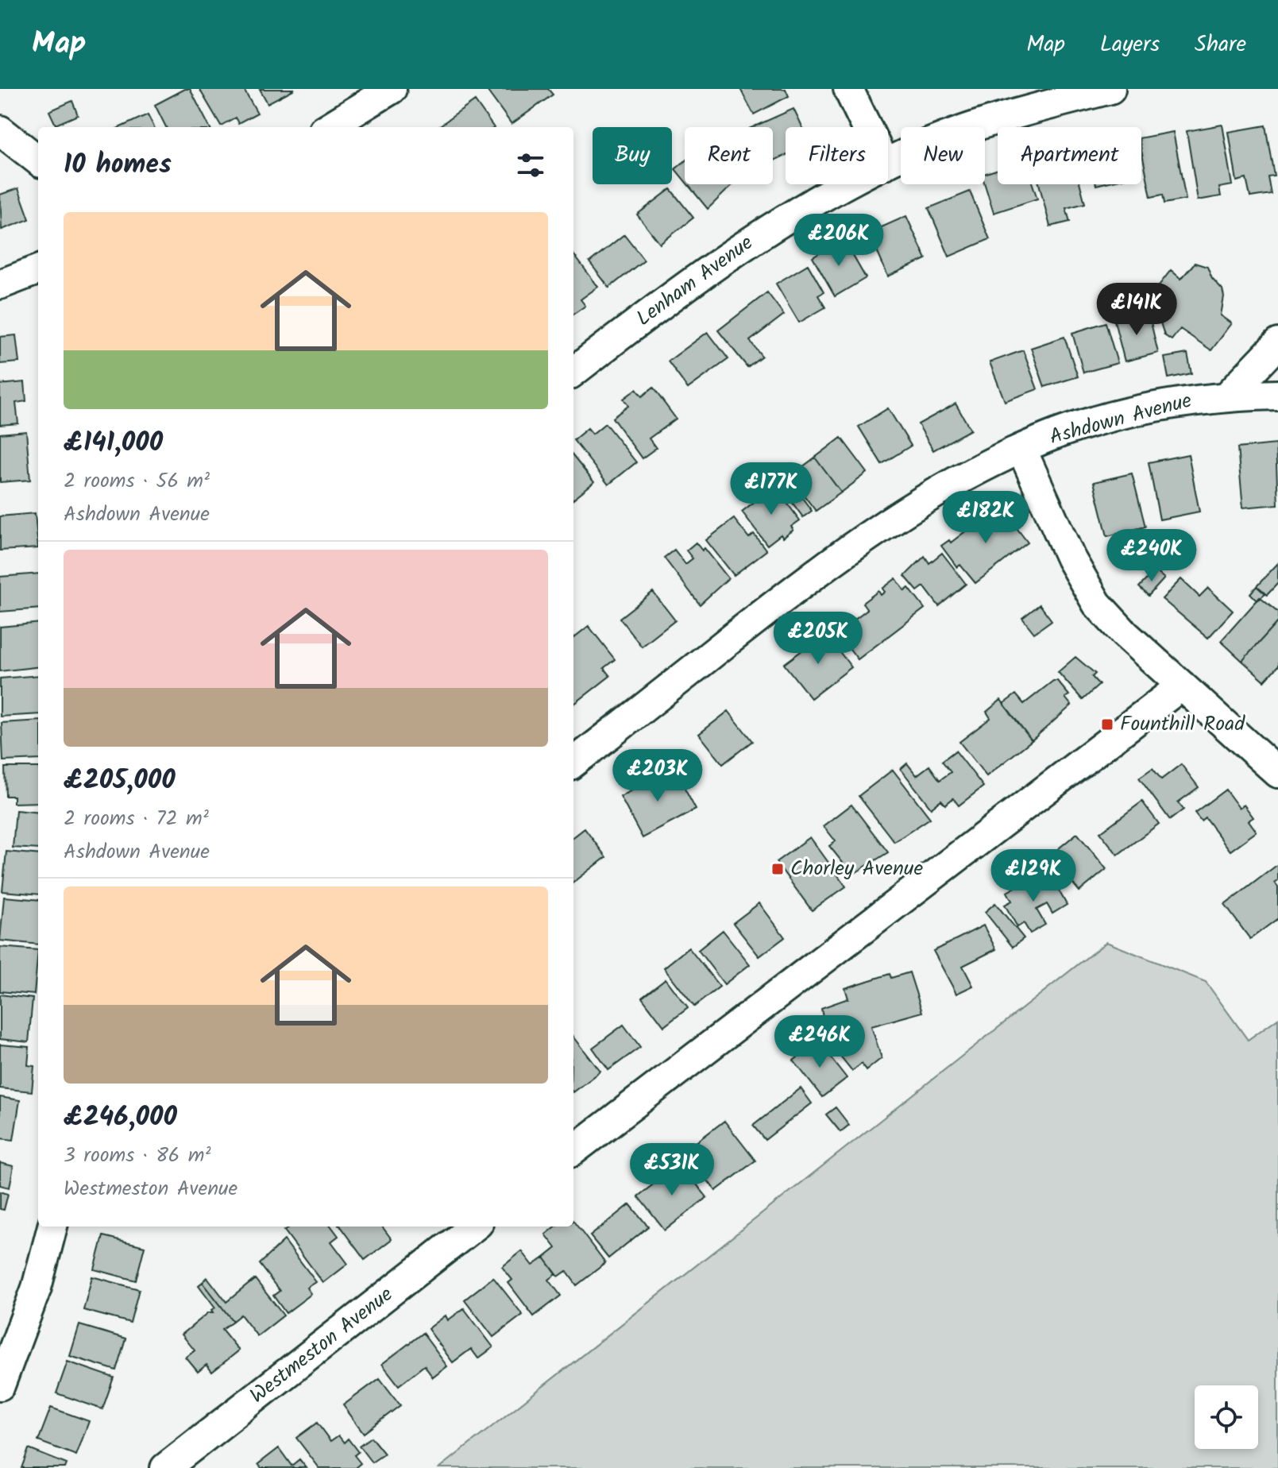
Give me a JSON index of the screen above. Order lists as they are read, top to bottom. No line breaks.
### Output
{"streets":{"street":["Lenham Avenue","Ashdown Avenue","Westmeston Avenue"]},"places":{"transit":["Founthill Road","Chorley Avenue"]},"page":{"header":"Map","nav":["Map","Layers","Share"],"chip":["Buy","Rent","Filters","New","Apartment"],"heading":"10 homes","list":[{"name":"£141,000","note":"2 rooms · 56 m² · Ashdown Avenue"},{"name":"£205,000","note":"2 rooms · 72 m² · Ashdown Avenue"},{"name":"£246,000","note":"3 rooms · 86 m² · Westmeston Avenue"}],"price":["£206K","£141K","£177K","£182K","£240K","£205K","£203K","£129K","£246K","£531K"]}}
